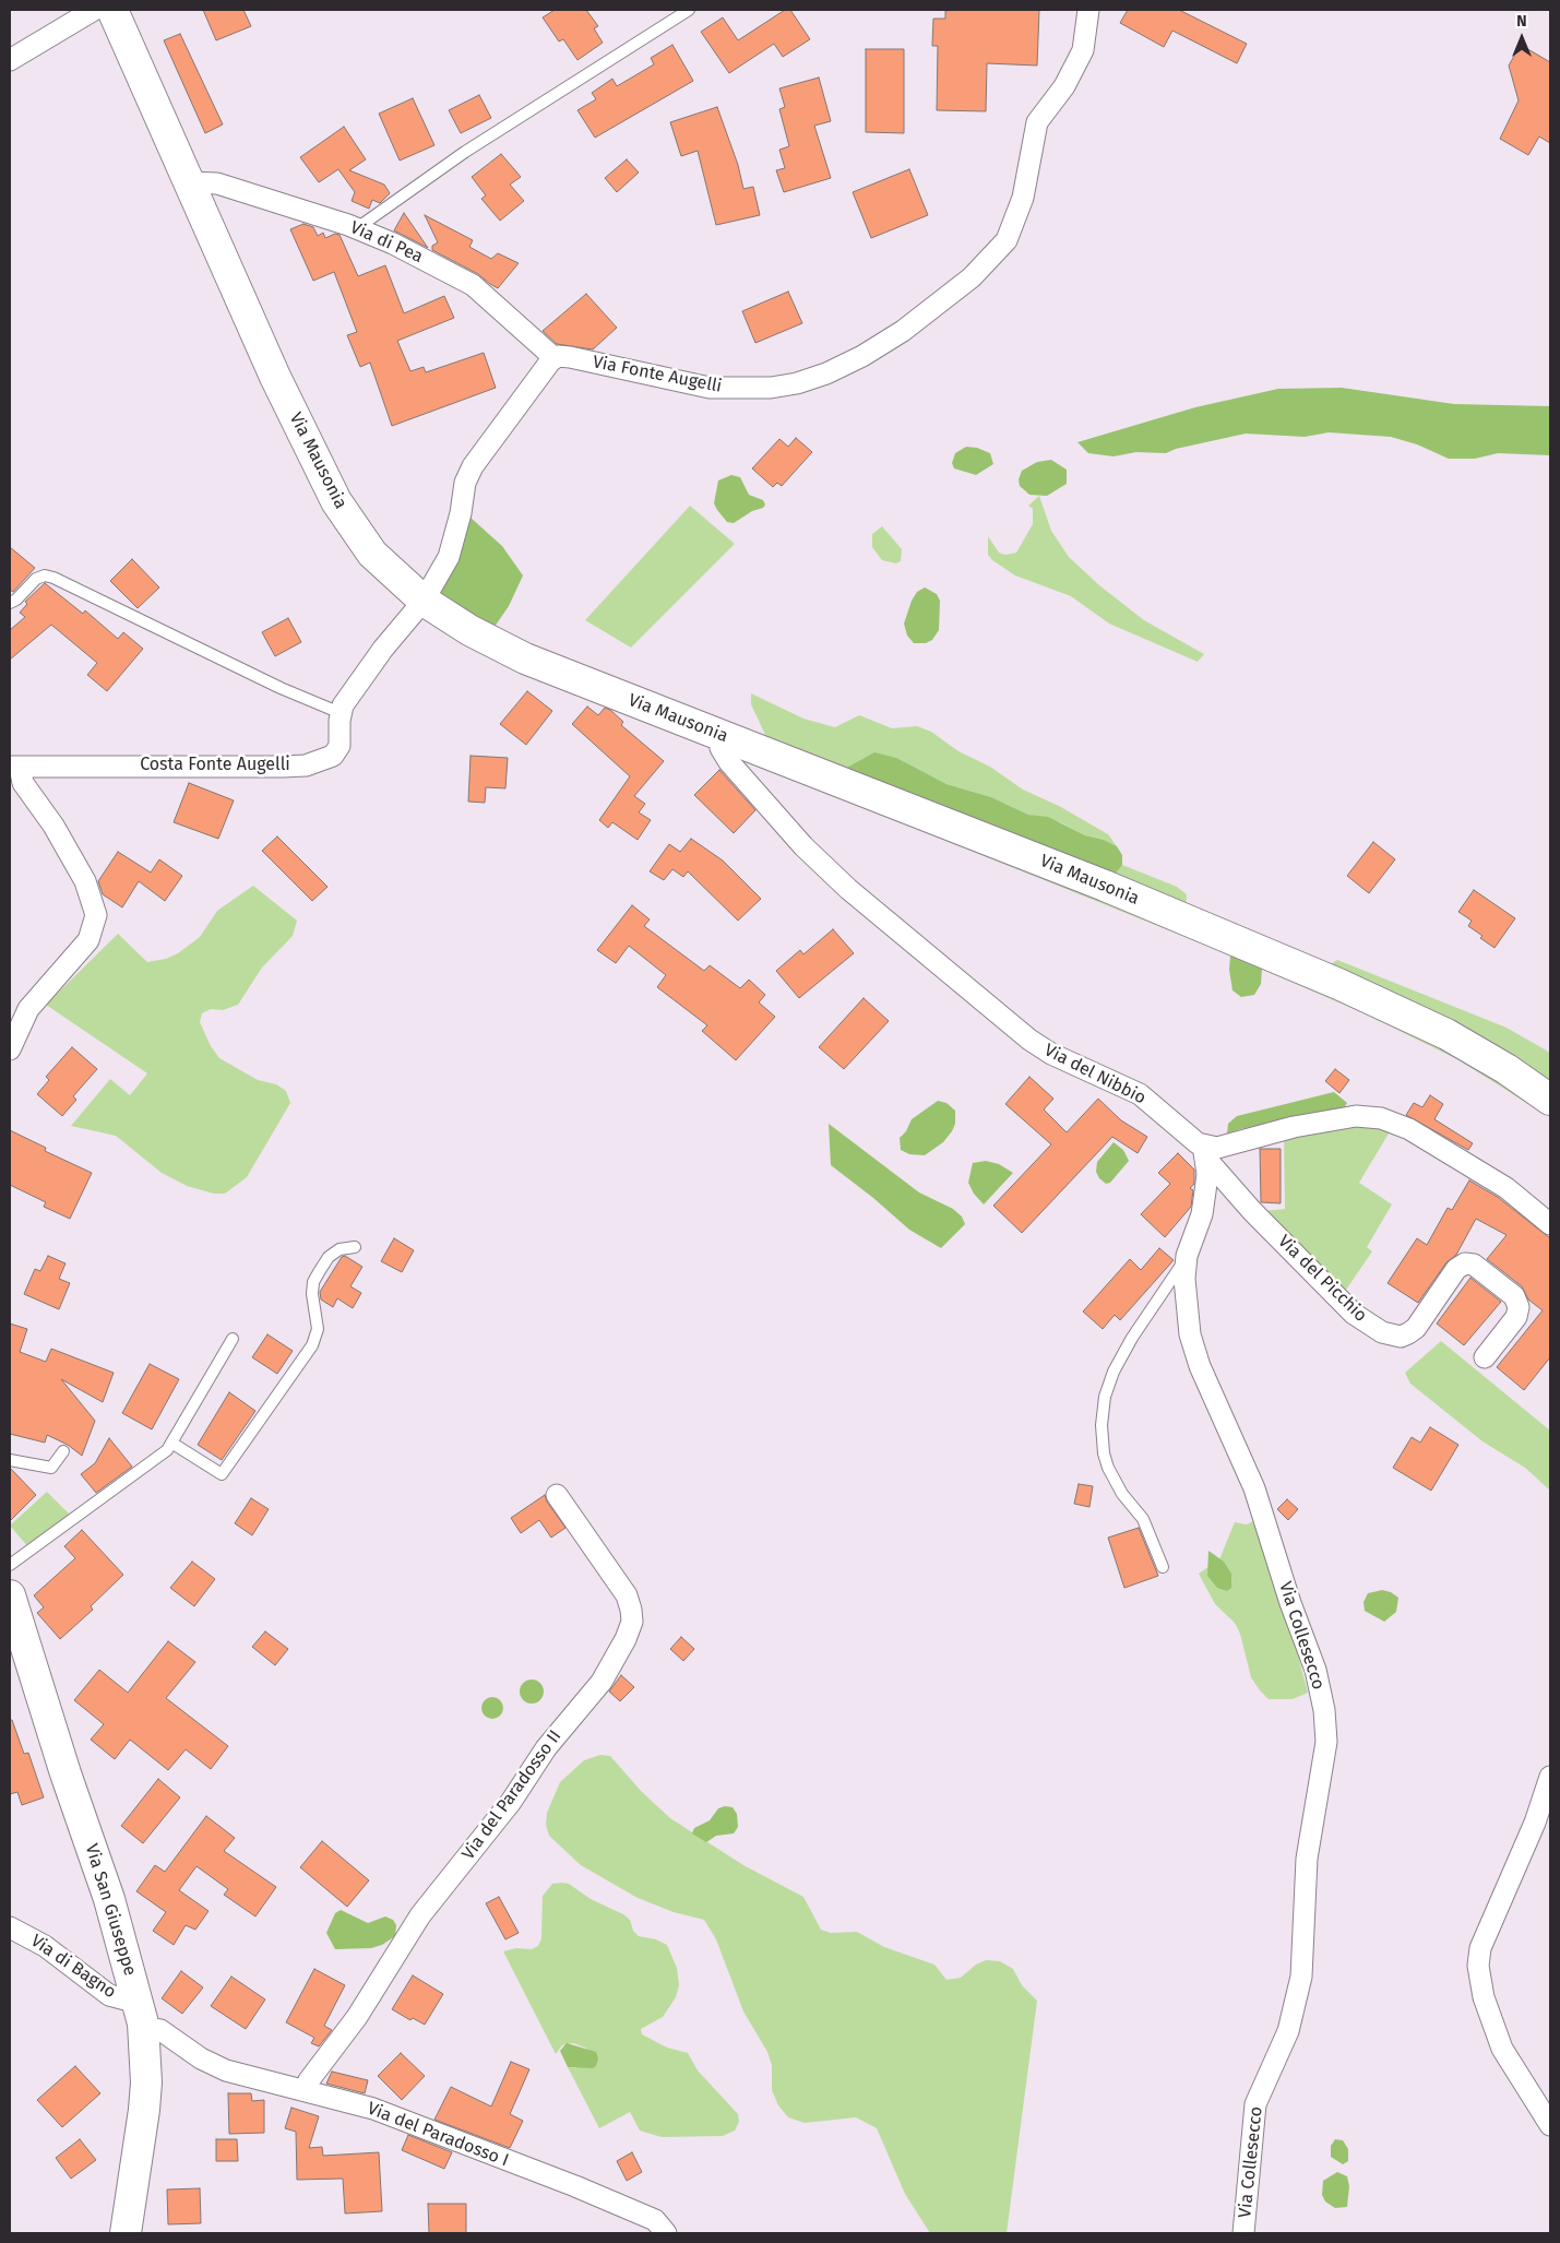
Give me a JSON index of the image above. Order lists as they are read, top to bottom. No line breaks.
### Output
{"streets":{"main road":["Via Mausonia","Via San Giuseppe"],"street":["Via di Pea","Via Fonte Augelli","Costa Fonte Augelli","Via del Nibbio","Via del Picchio","Via Collesecco","Via del Paradosso II","Via di Bagno","Via del Paradosso I"]},"crossings":[["Via di Pea","Via Fonte Augelli"],["Via di Pea","Via Mausonia"],["Via Mausonia","Via del Nibbio"],["Via del Nibbio","Via del Picchio"],["Via del Nibbio","Via Collesecco"],["Via del Picchio","Via Collesecco"],["Via del Paradosso II","Via del Paradosso I"],["Via San Giuseppe","Via di Bagno"],["Via San Giuseppe","Via del Paradosso I"]],"north":"top"}
